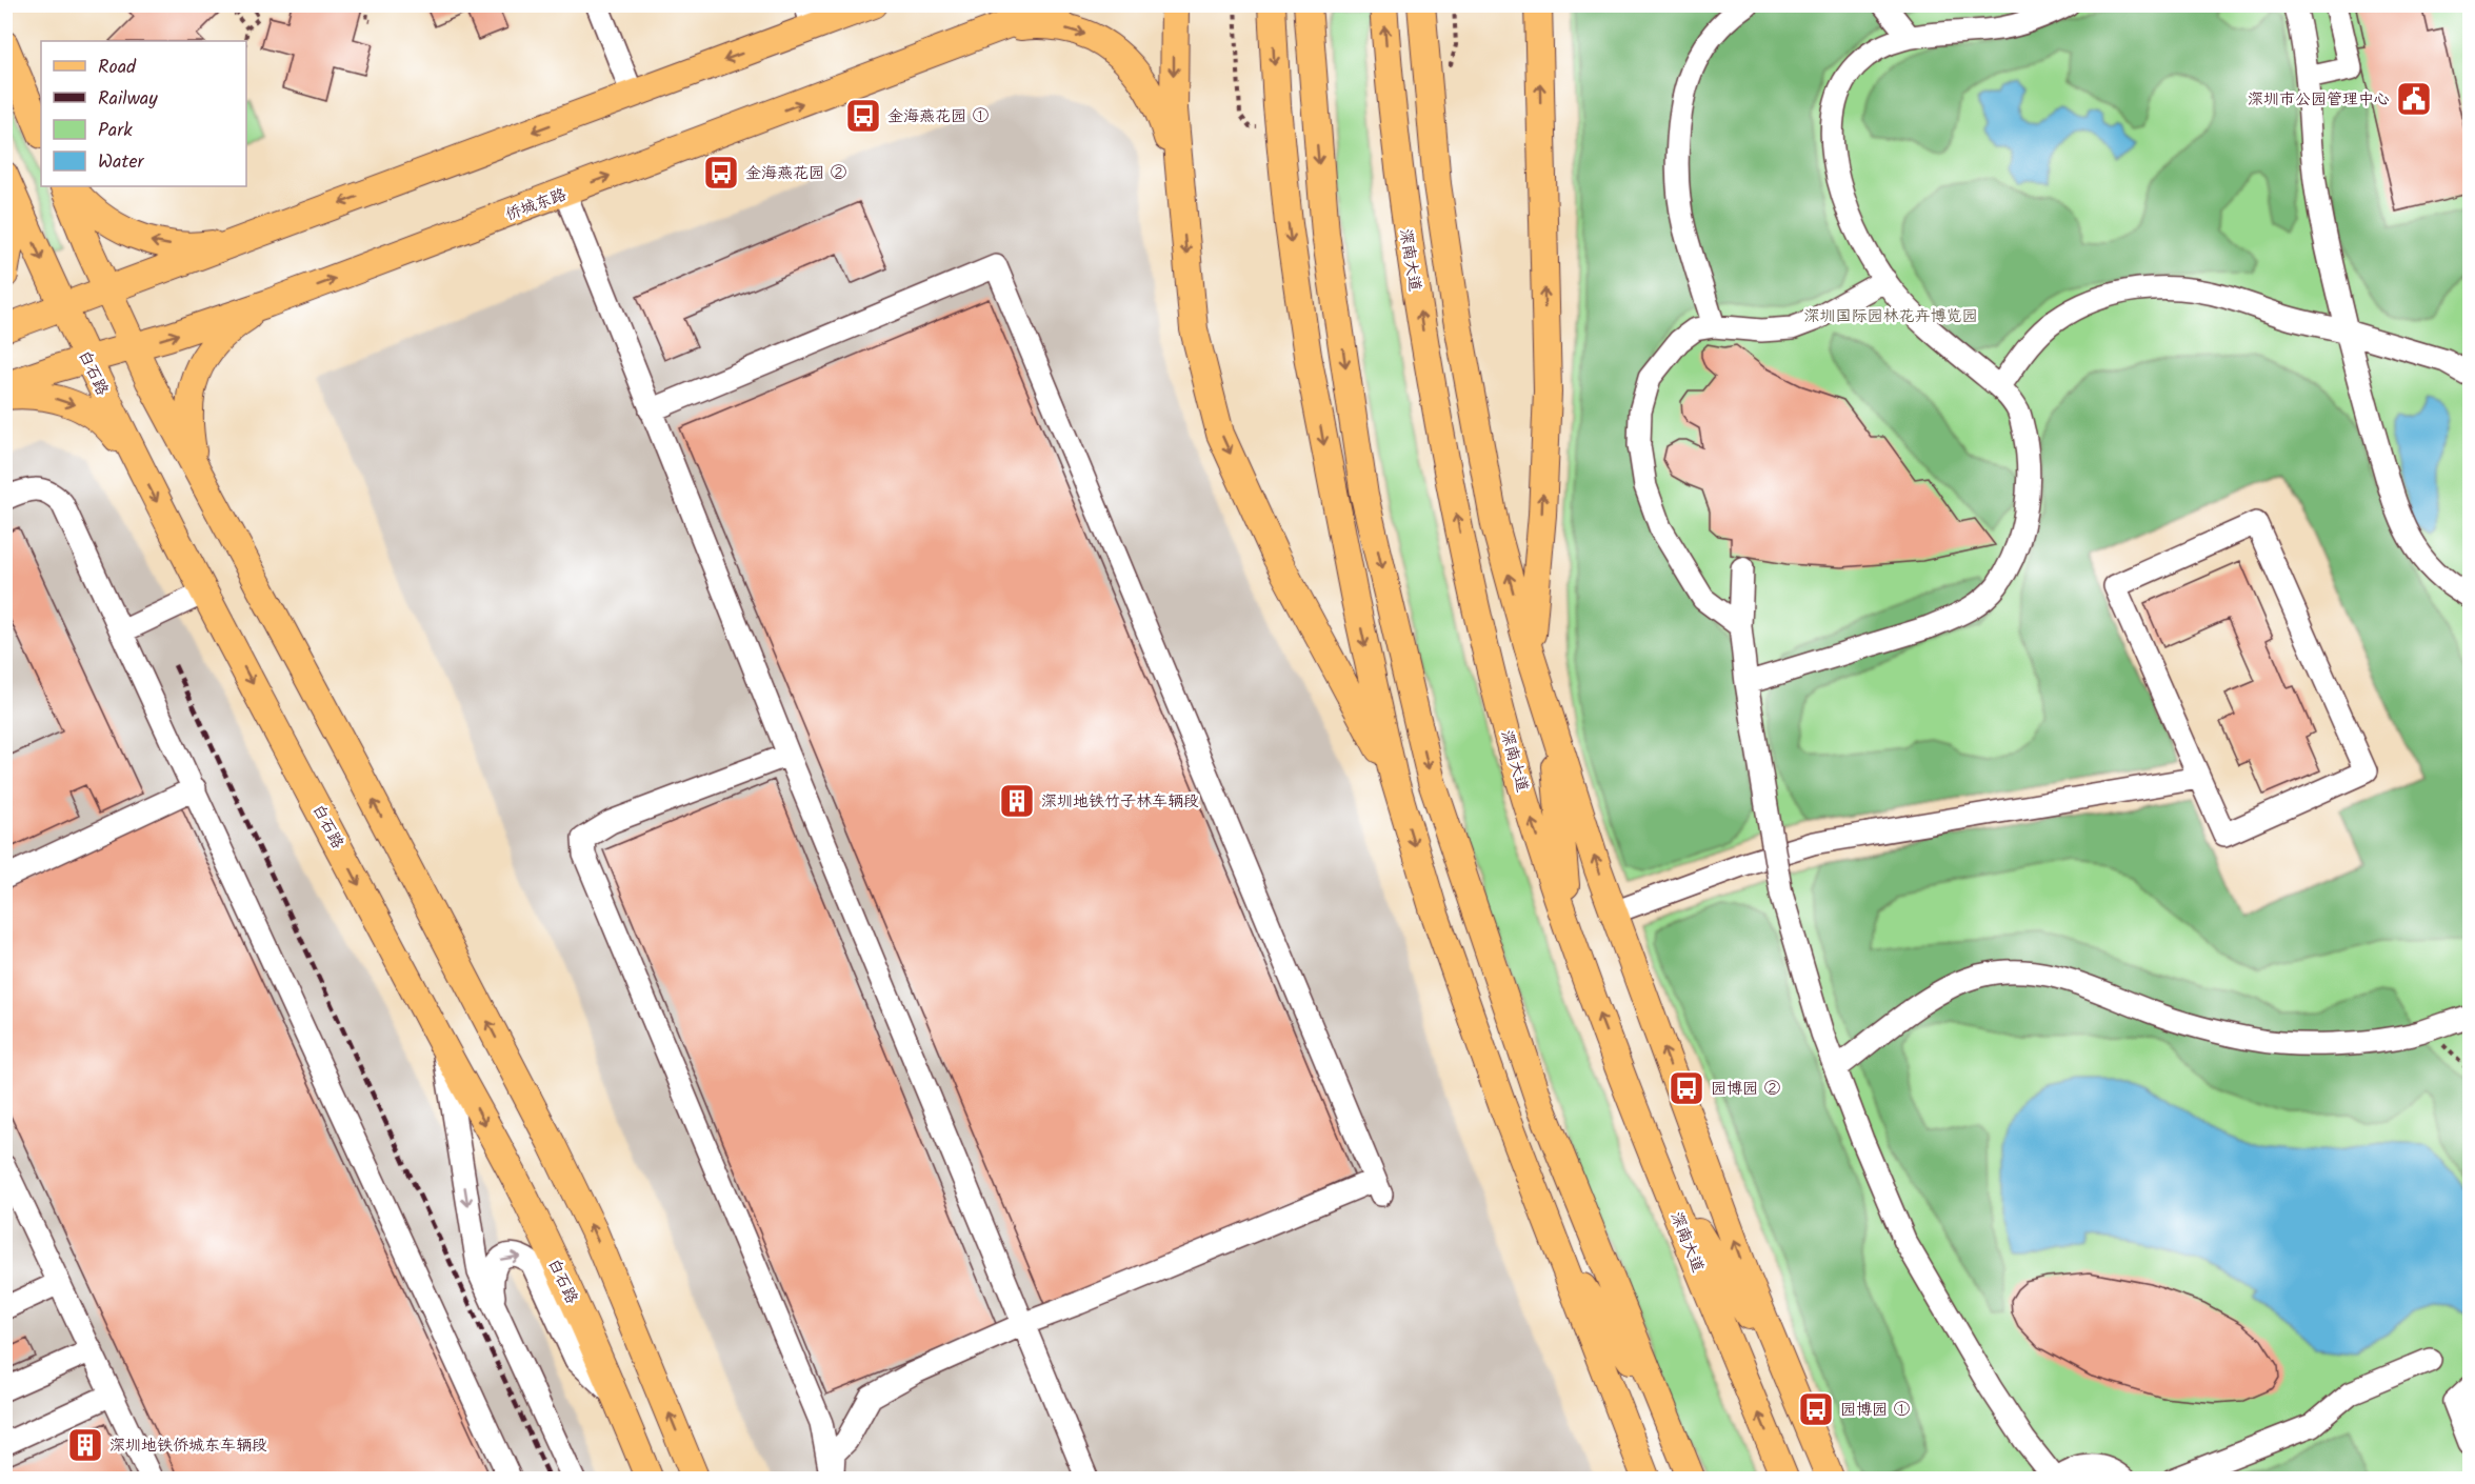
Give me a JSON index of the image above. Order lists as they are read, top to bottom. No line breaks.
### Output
{"streets":{"main road":["侨城东路","深南大道","白石路"]},"crossings":[["侨城东路","白石路"]],"parks":["深圳国际园林花卉博览园"],"places":{"public building":["深圳市公园管理中心"],"bus stop":["金海燕花园 ①","金海燕花园 ②","园博园 ②","园博园 ①"],"building":["深圳地铁竹子林车辆段","深圳地铁侨城东车辆段"]},"legend":["Road","Railway","Park","Water"]}
